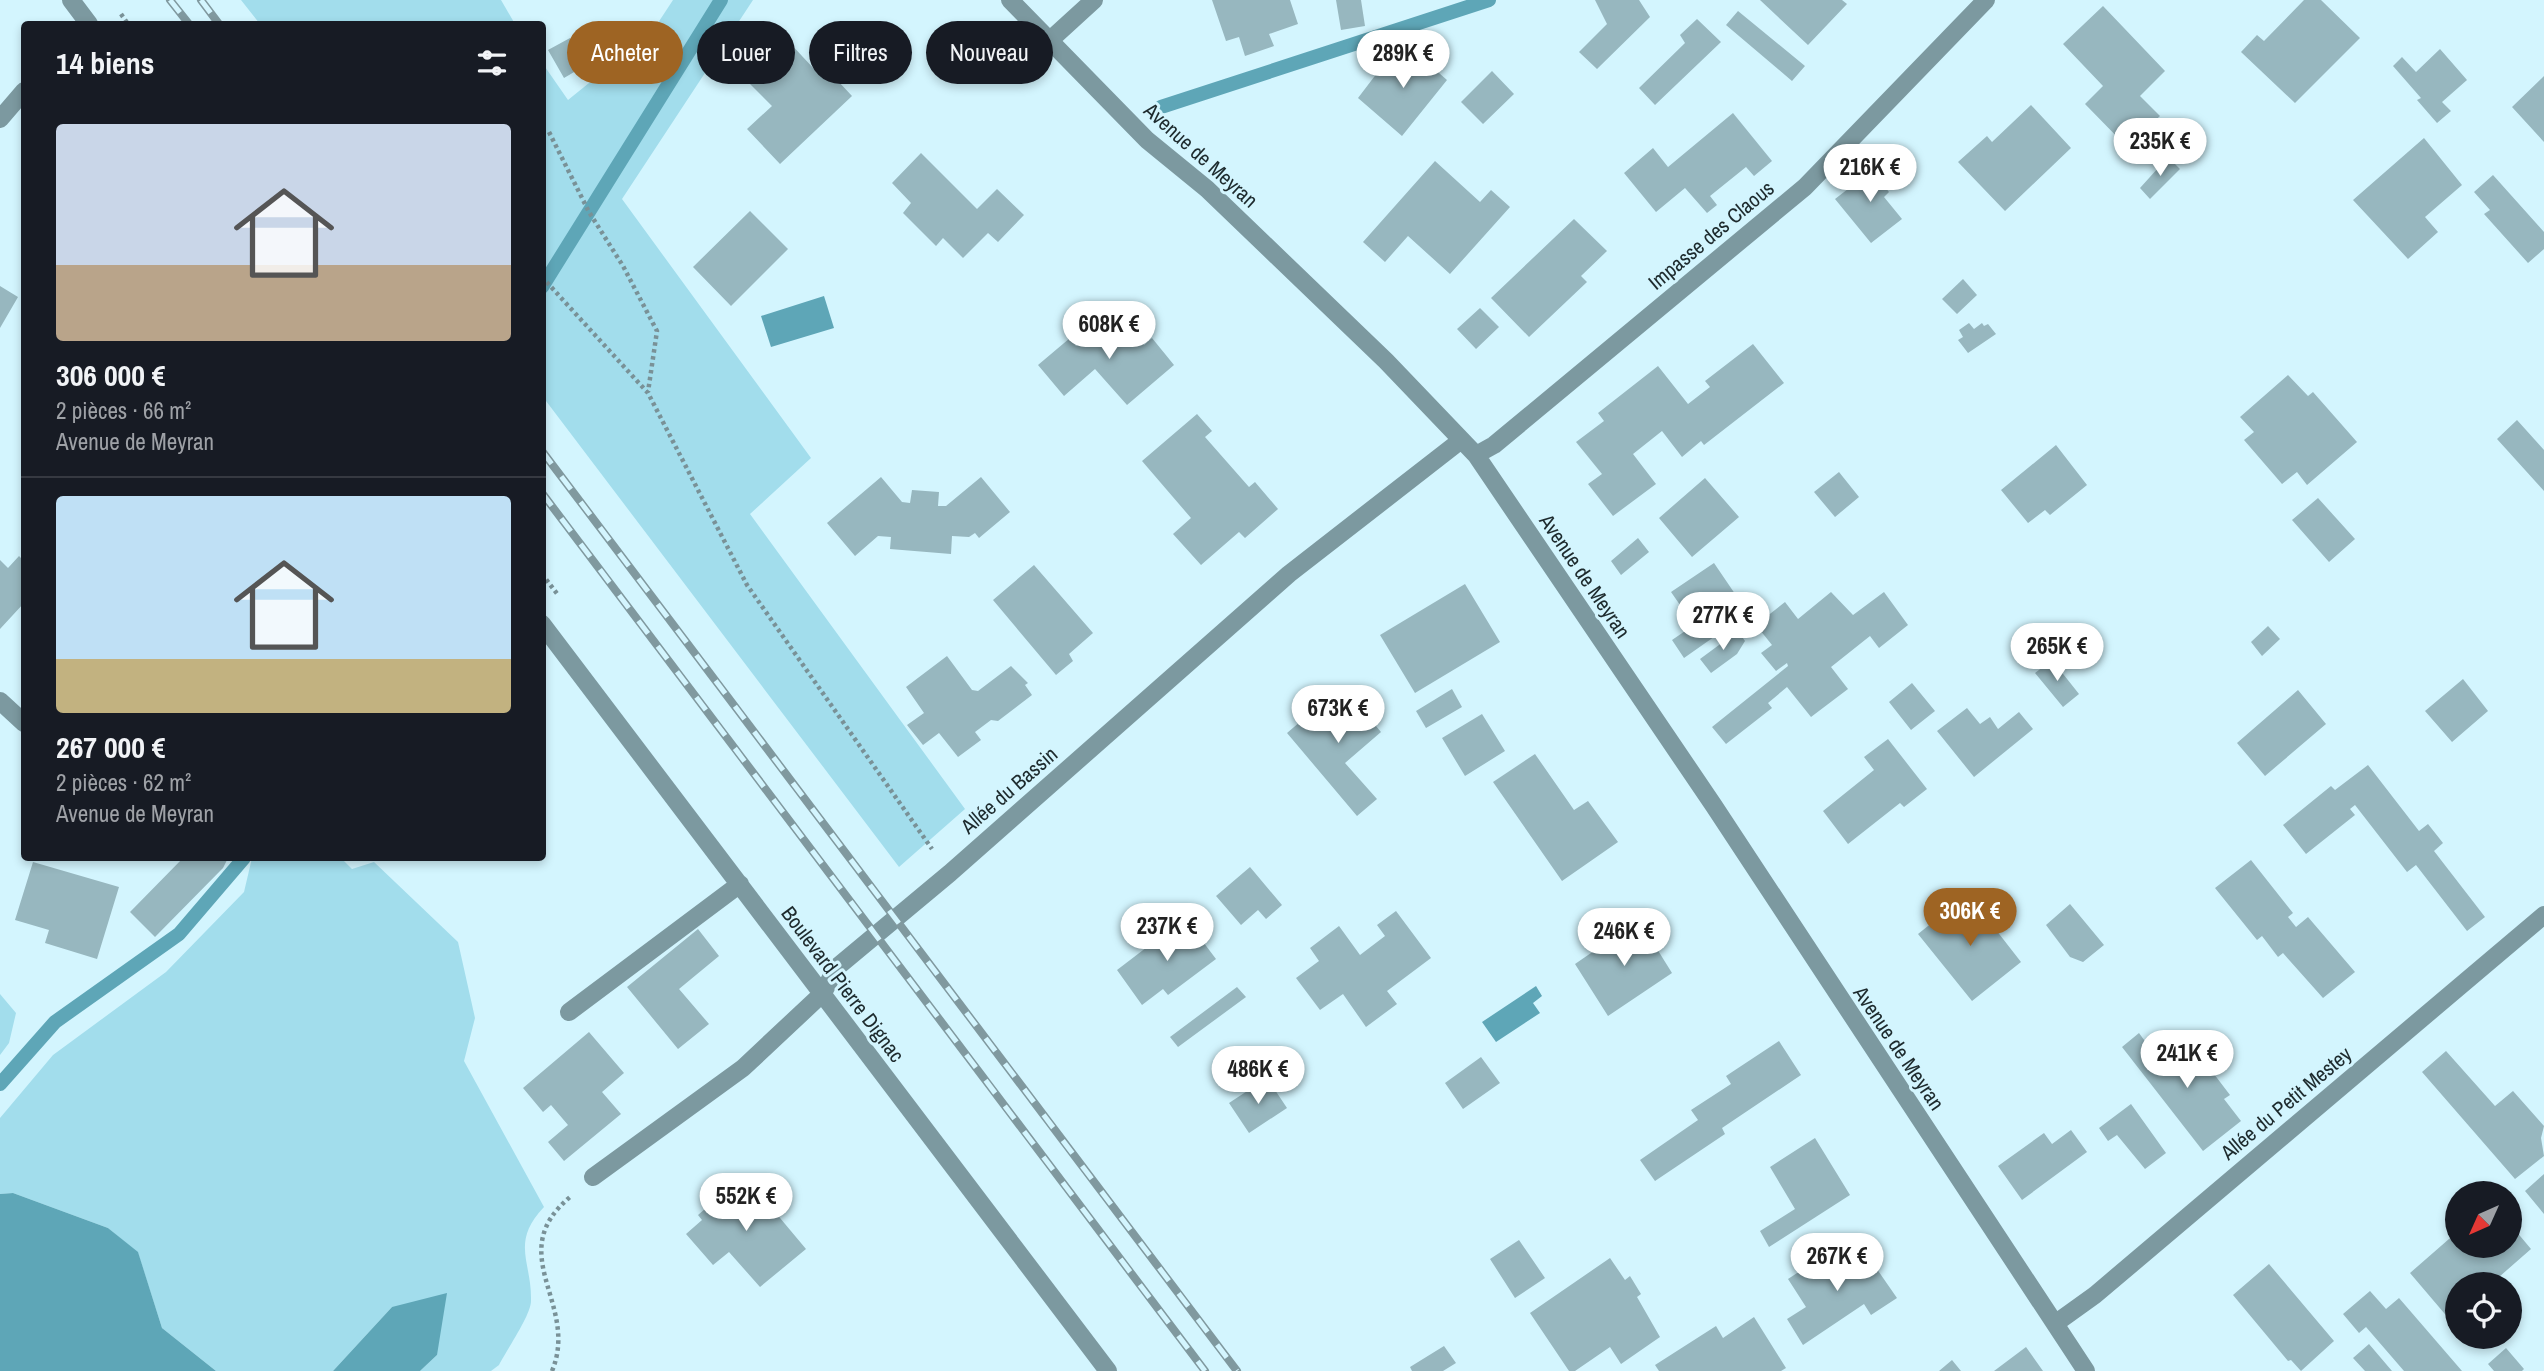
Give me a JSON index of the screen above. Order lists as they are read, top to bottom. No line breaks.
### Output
{"streets":{"street":["Avenue de Meyran","Impasse des Claous","Allée du Bassin","Boulevard Pierre Dignac","Allée du Petit Mestey"]},"crossings":[["Avenue de Meyran","Impasse des Claous"],["Avenue de Meyran","Allée du Bassin"],["Avenue de Meyran","Allée du Petit Mestey"],["Allée du Bassin","Boulevard Pierre Dignac"]],"north":"bottom left","page":{"chip":["Acheter","Louer","Filtres","Nouveau"],"heading":"14 biens","price":["289K €","235K €","216K €","608K €","277K €","265K €","673K €","306K €","237K €","246K €","241K €","486K €","552K €","267K €"],"list":[{"name":"306 000 €","note":"2 pièces · 66 m² · Avenue de Meyran"},{"name":"267 000 €","note":"2 pièces · 62 m² · Avenue de Meyran"}]}}
